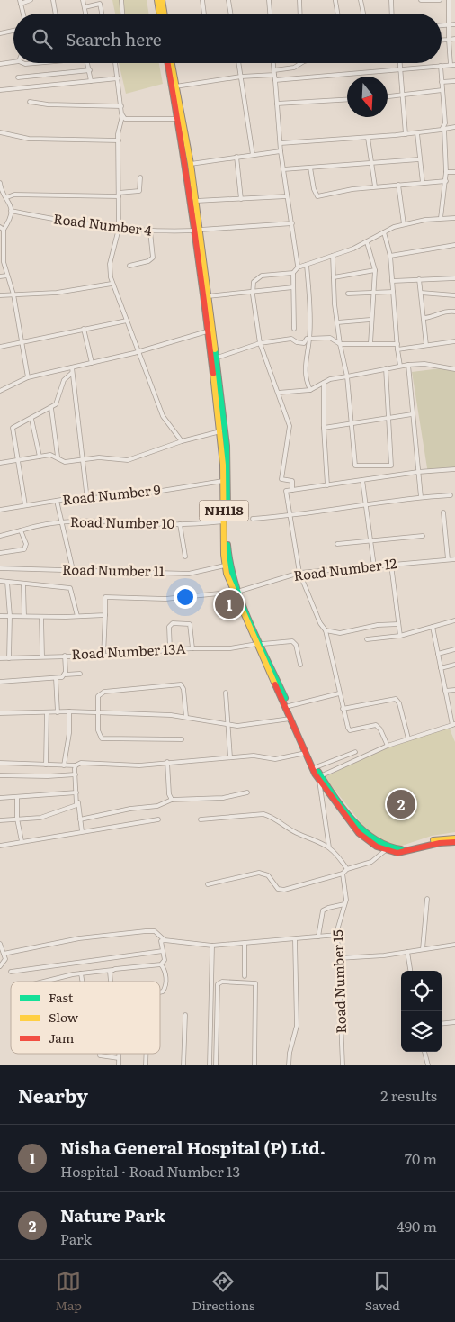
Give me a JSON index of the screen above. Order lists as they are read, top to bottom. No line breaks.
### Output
{"streets":{"highway":["NH118"],"street":["Road Number 4","Road Number 9","Road Number 10","Road Number 12","Road Number 11","Road Number 13A","Road Number 15"]},"crossings":[["Road Number 4","NH118"],["Road Number 9","NH118"],["NH118","Road Number 10"],["NH118","Road Number 12"],["NH118","Road Number 11"],["NH118","Road Number 13A"]],"legend":["Fast","Slow","Jam"],"north":"bottom","page":{"search":"Search here","pins":["1","2"],"heading":["Nearby","2 results"],"list":[{"mark":"1","name":"Nisha General Hospital (P) Ltd.","note":"Hospital · Road Number 13","value":"70 m"},{"mark":"2","name":"Nature Park","note":"Park","value":"490 m"}],"nav":["Map","Directions","Saved"]}}
